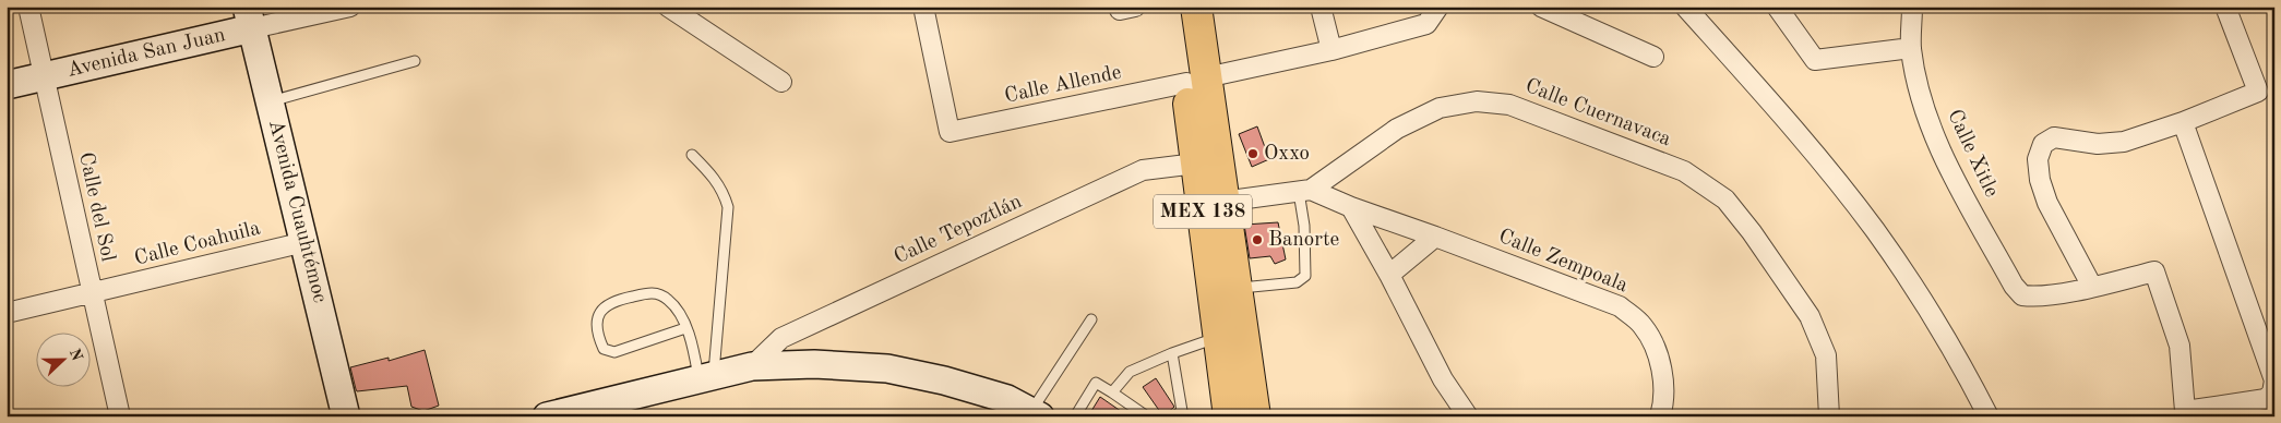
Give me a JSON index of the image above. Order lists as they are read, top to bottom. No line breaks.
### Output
{"streets":{"main road":["Avenida San Juan","Avenida Cuauhtémoc","MEX 138"],"street":["Calle Allende","Calle Cuernavaca","Calle Xitle","Calle del Sol","Calle Tepoztlán","Calle Coahuila","Calle Zempoala"]},"crossings":[["Avenida San Juan","Calle del Sol"],["Avenida San Juan","Avenida Cuauhtémoc"],["Calle Allende","MEX 138"],["Calle Cuernavaca","MEX 138"],["Calle Cuernavaca","Calle Zempoala"],["Calle del Sol","Calle Coahuila"],["Avenida Cuauhtémoc","Calle Coahuila"],["MEX 138","Calle Tepoztlán"]],"places":["Oxxo","Banorte"],"north":"right"}
